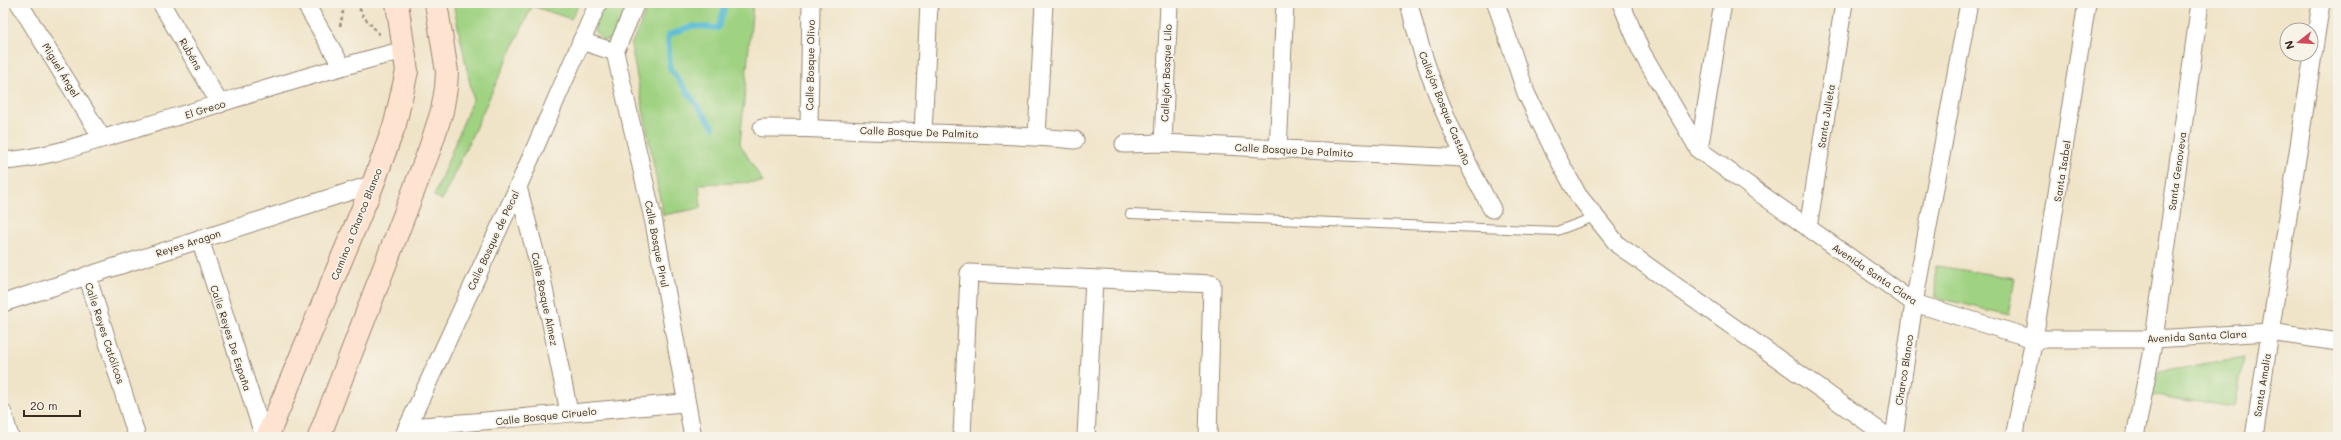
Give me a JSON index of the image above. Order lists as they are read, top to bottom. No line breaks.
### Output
{"streets":{"street":["Rubéns","Calle Bosque Olivo","Miguel Ángel","Callejón Bosque Lilo","Callejón Bosque Castaño","El Greco","Santa Julieta","Calle Bosque De Palmito","Santa Isabel","Santa Genoveva","Camino a Charco Blanco","Calle Bosque de Pecal","Reyes Aragon","Calle Bosque Pirul","Avenida Santa Clara","Calle Bosque Almez","Calle Reyes Católicos","Calle Reyes De España","Charco Blanco","Santa Amalia","Calle Bosque Ciruelo"]},"crossings":[["Rubéns","El Greco"],["Calle Bosque Olivo","Calle Bosque De Palmito"],["Miguel Ángel","El Greco"],["Callejón Bosque Lilo","Calle Bosque De Palmito"],["Callejón Bosque Castaño","Calle Bosque De Palmito"],["El Greco","Camino a Charco Blanco"],["Santa Julieta","Avenida Santa Clara"],["Santa Isabel","Avenida Santa Clara"],["Santa Genoveva","Avenida Santa Clara"],["Camino a Charco Blanco","Reyes Aragon"],["Camino a Charco Blanco","Calle Reyes De España"],["Calle Bosque de Pecal","Calle Bosque Almez"],["Calle Bosque de Pecal","Calle Bosque Ciruelo"],["Reyes Aragon","Calle Reyes Católicos"],["Reyes Aragon","Calle Reyes De España"],["Calle Bosque Pirul","Calle Bosque Ciruelo"],["Avenida Santa Clara","Charco Blanco"],["Avenida Santa Clara","Santa Amalia"],["Calle Bosque Almez","Calle Bosque Ciruelo"]],"scale_bar":"20 m","north":"left"}
